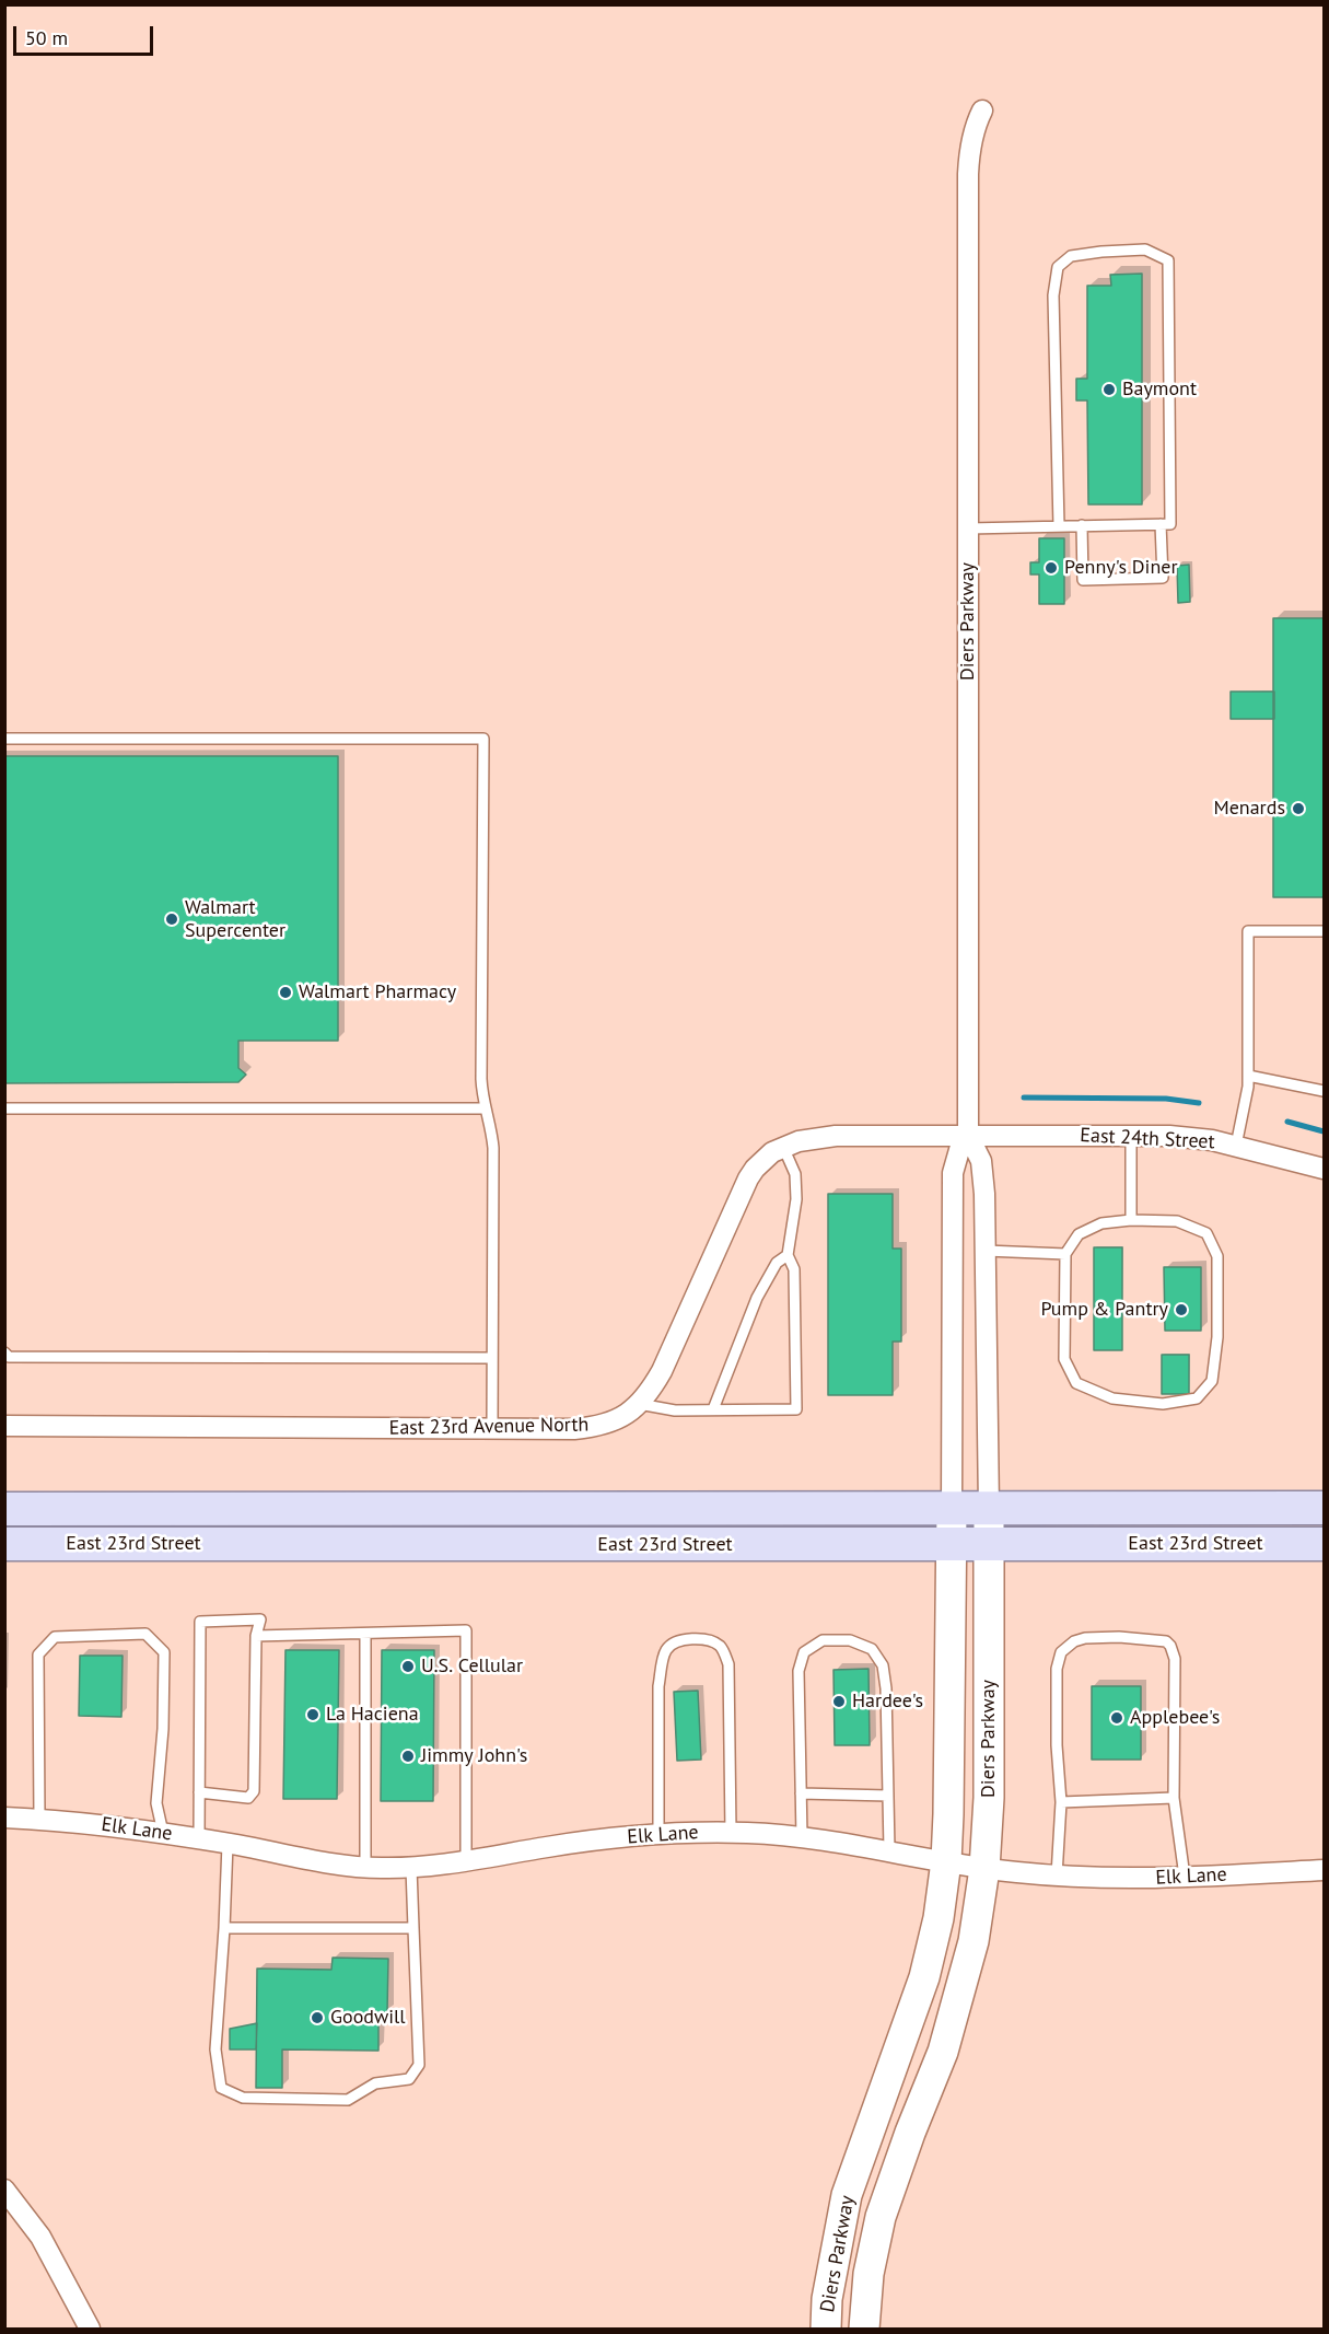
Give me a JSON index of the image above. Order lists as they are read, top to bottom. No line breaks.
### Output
{"streets":{"main road":["Diers Parkway","East 23rd Street"],"street":["East 24th Street","East 23rd Avenue North","Elk Lane"]},"crossings":[["Diers Parkway","East 24th Street"],["Diers Parkway","East 23rd Avenue North"],["Diers Parkway","East 23rd Street"],["Diers Parkway","Elk Lane"],["East 24th Street","East 23rd Avenue North"]],"places":["Baymont","Penny's Diner","Menards","Walmart Supercenter","Walmart Pharmacy","Pump & Pantry","U.S. Cellular","Hardee's","La Haciena","Applebee's","Jimmy John's","Goodwill"],"scale_bar":"50 m"}
